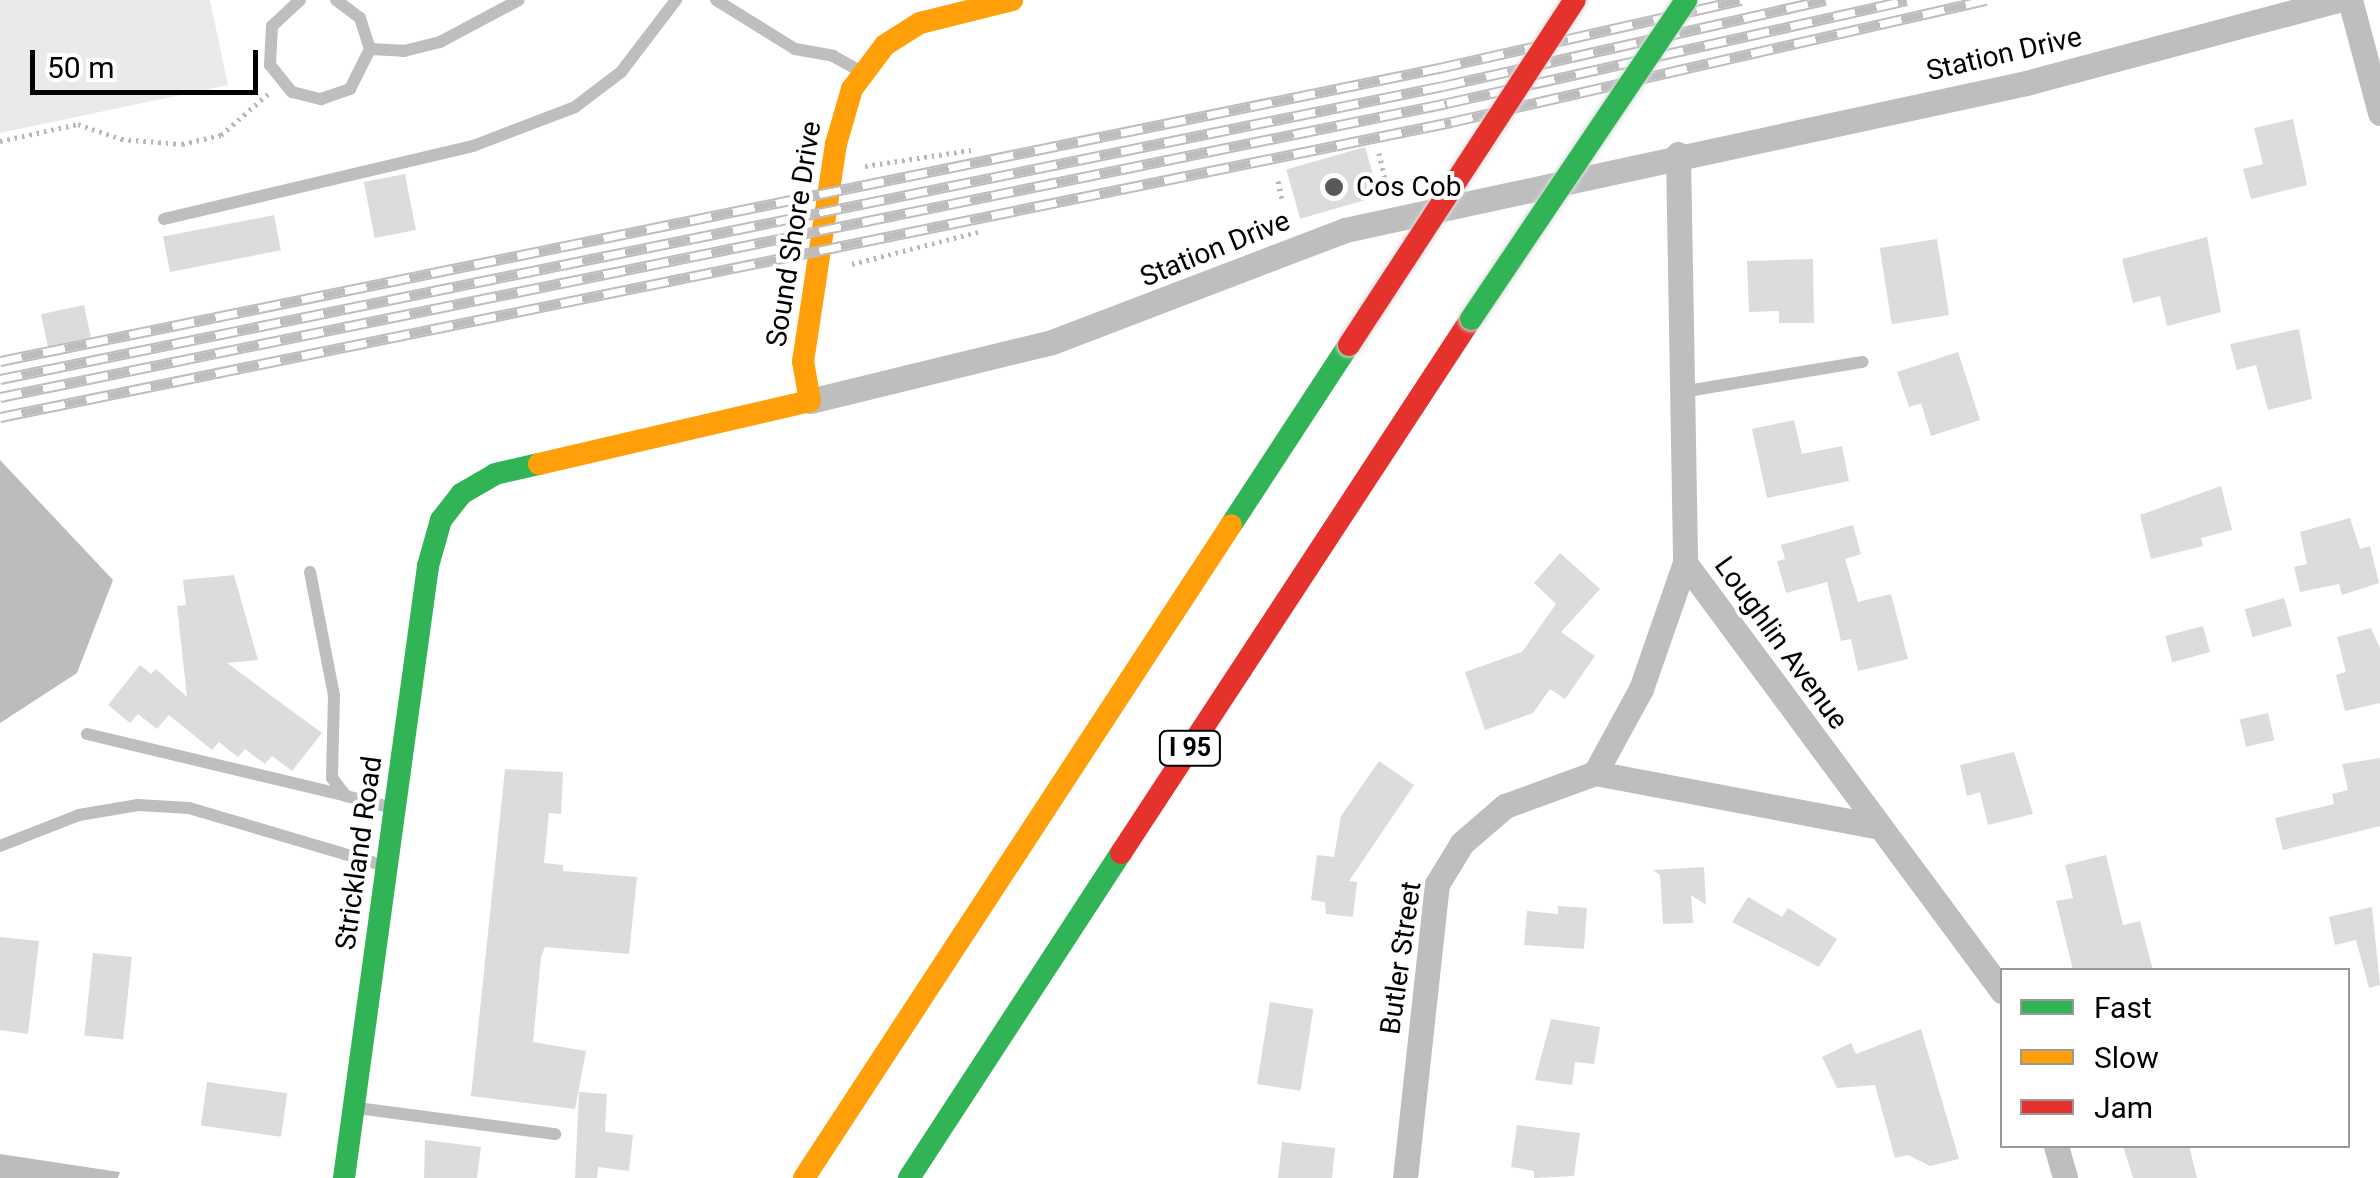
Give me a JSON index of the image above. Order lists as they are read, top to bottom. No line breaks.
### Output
{"streets":{"main road":["Station Drive","Sound Shore Drive","I 95","Strickland Road"],"street":["Loughlin Avenue","Butler Street"]},"crossings":[["Station Drive","Sound Shore Drive"],["Station Drive","Loughlin Avenue"],["Station Drive","Strickland Road"]],"places":["Cos Cob"],"legend":["Fast","Slow","Jam"],"scale_bar":"50 m"}
